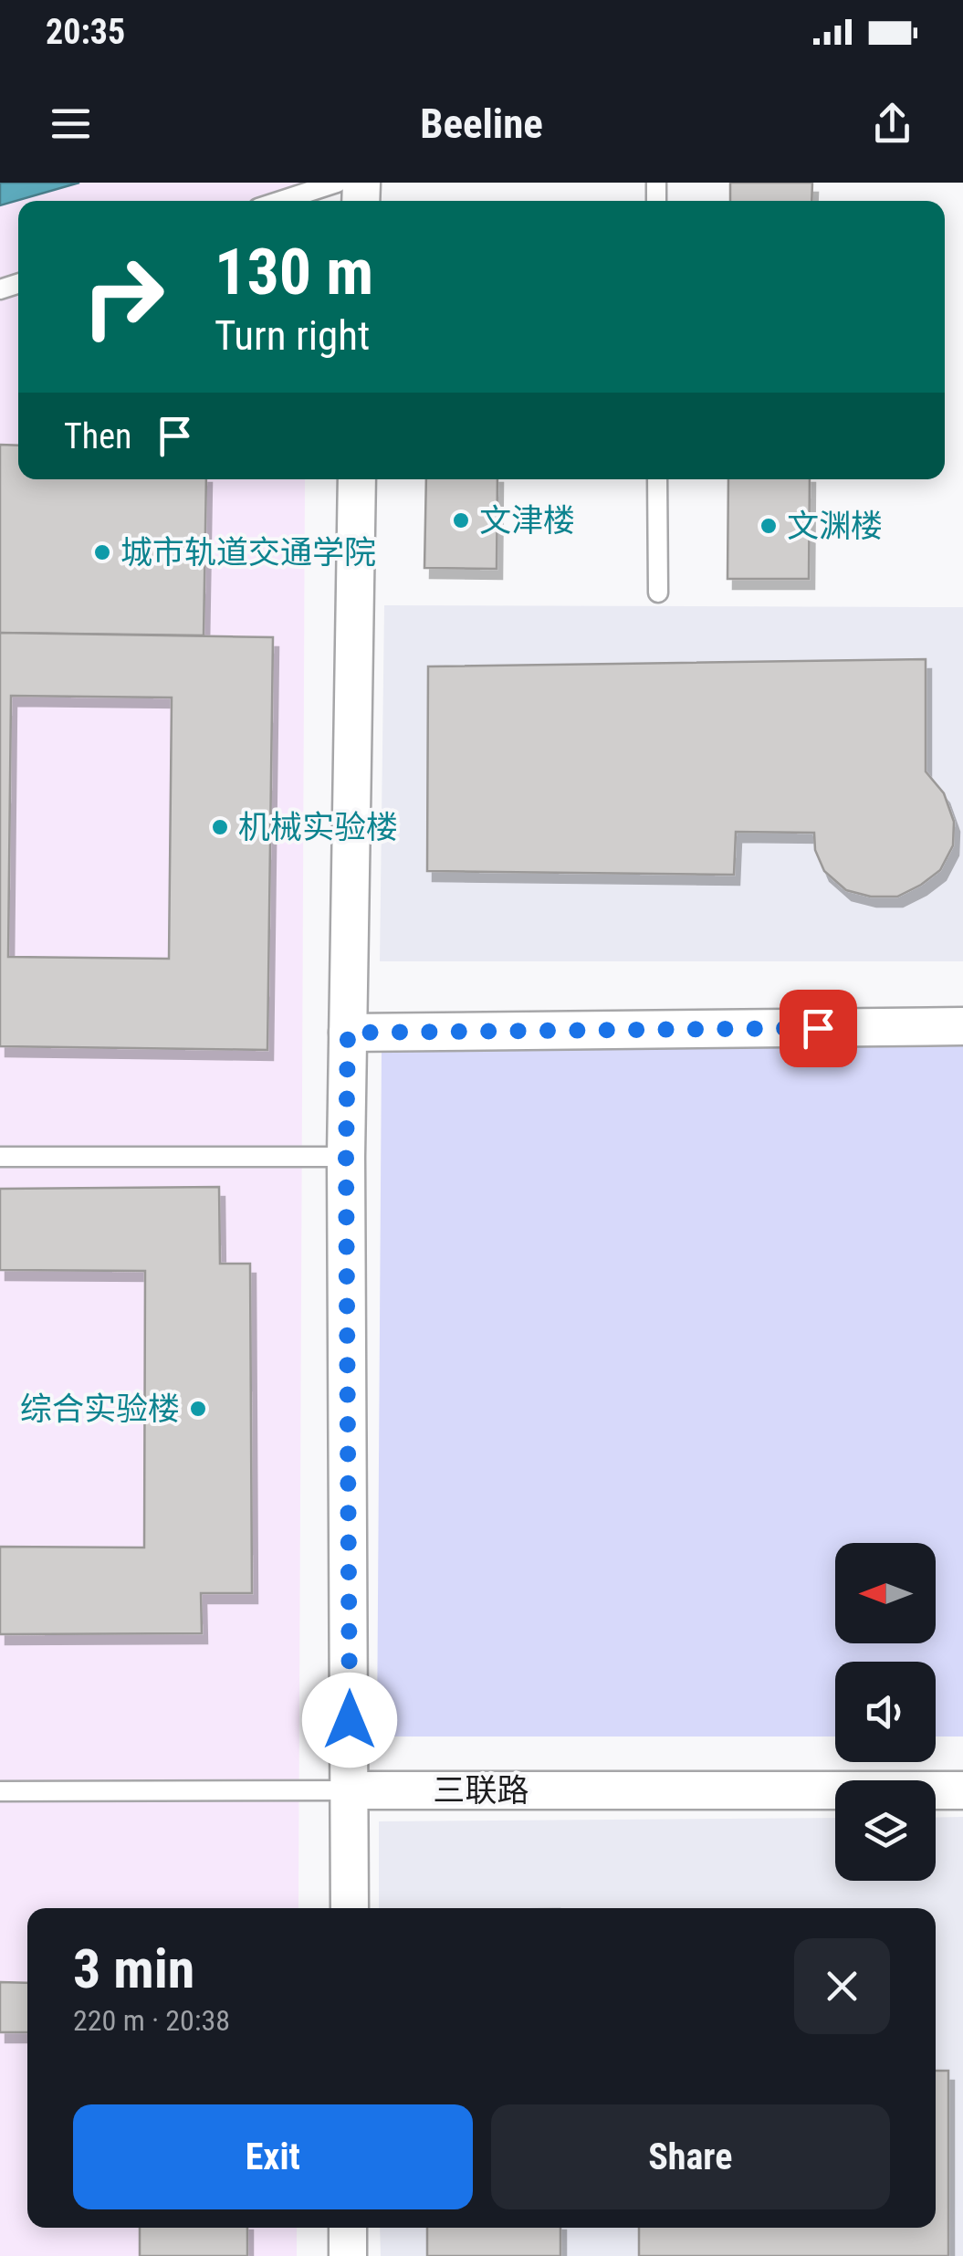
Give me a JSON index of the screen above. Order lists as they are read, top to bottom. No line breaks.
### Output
{"streets":{"street":["三联路"]},"places":["文津楼","文渊楼","城市轨道交通学院","机械实验楼","综合实验楼"],"north":"left","page":{"status":"20:35","header":"Beeline","turn":["130 m","Turn right"],"then":"Then","heading":["3 min","220 m · 20:38"],"buttons":["Exit","Share"]}}
